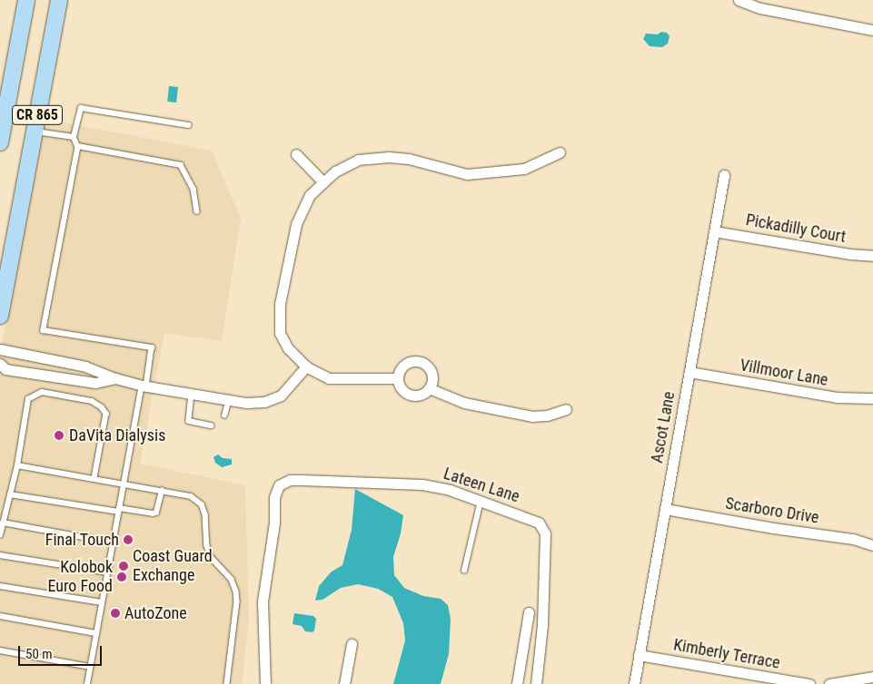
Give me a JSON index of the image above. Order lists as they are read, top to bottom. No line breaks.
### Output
{"streets":{"main road":["CR 865"],"street":["Pickadilly Court","Villmoor Lane","Ascot Lane","Lateen Lane","Scarboro Drive","Kimberly Terrace"]},"crossings":[["Pickadilly Court","Ascot Lane"],["Villmoor Lane","Ascot Lane"],["Ascot Lane","Scarboro Drive"],["Ascot Lane","Kimberly Terrace"]],"places":["DaVita Dialysis","Final Touch","Coast Guard Exchange","Kolobok Euro Food","AutoZone"],"scale_bar":"50 m"}
